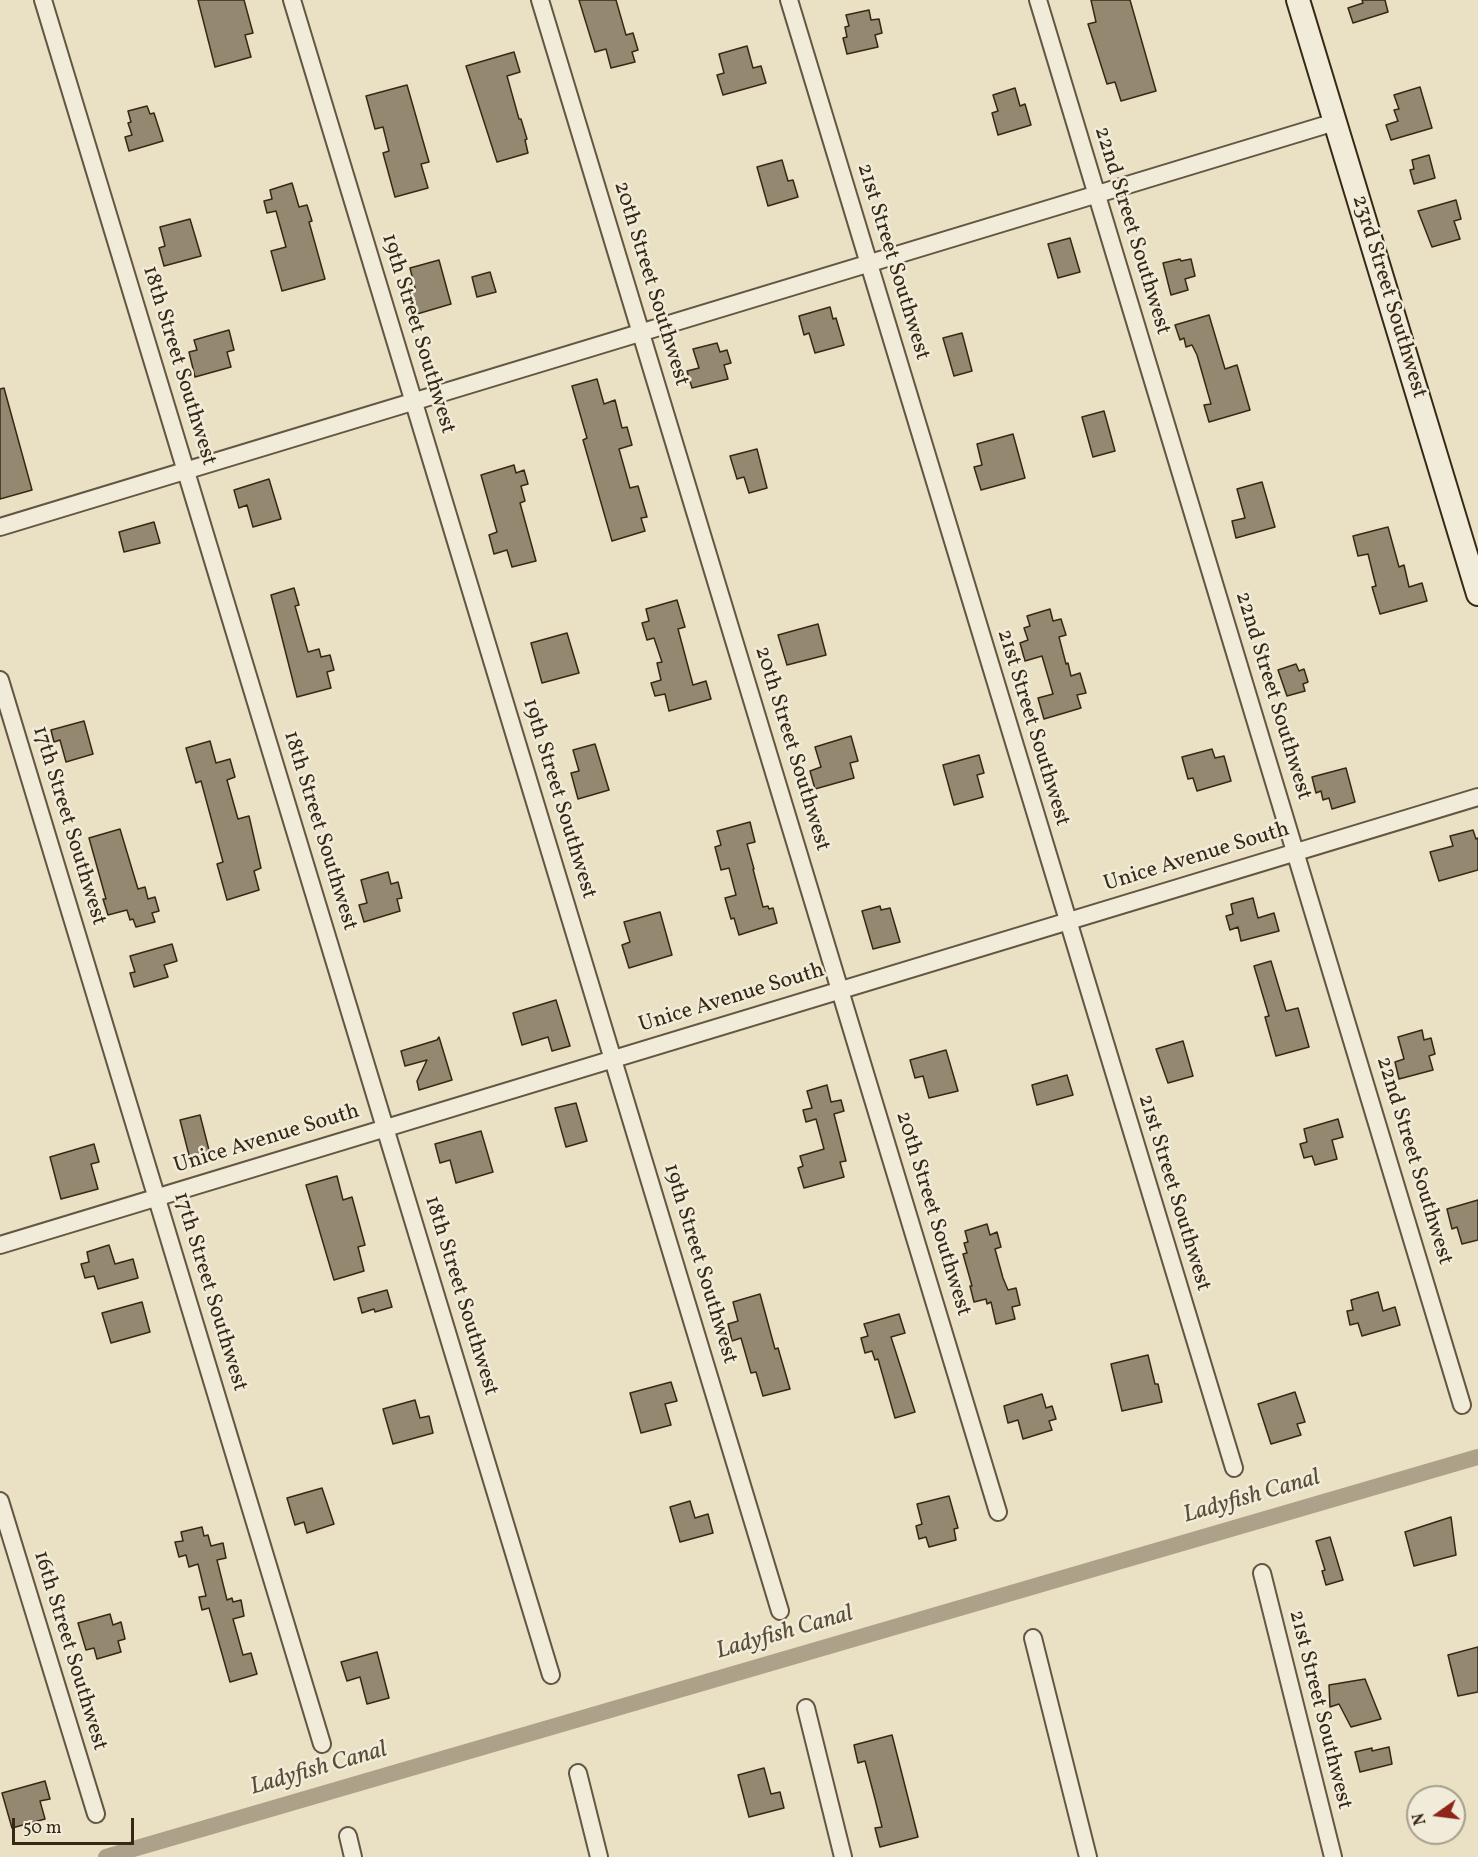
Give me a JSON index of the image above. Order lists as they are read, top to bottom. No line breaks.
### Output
{"streets":{"street":["22nd Street Southwest","21st Street Southwest","20th Street Southwest","23rd Street Southwest","19th Street Southwest","18th Street Southwest","17th Street Southwest","Unice Avenue South","16th Street Southwest"]},"crossings":[["22nd Street Southwest","Unice Avenue South"],["21st Street Southwest","Unice Avenue South"],["20th Street Southwest","Unice Avenue South"],["19th Street Southwest","Unice Avenue South"],["18th Street Southwest","Unice Avenue South"],["17th Street Southwest","Unice Avenue South"]],"water":["Ladyfish Canal"],"scale_bar":"50 m","north":"left"}
